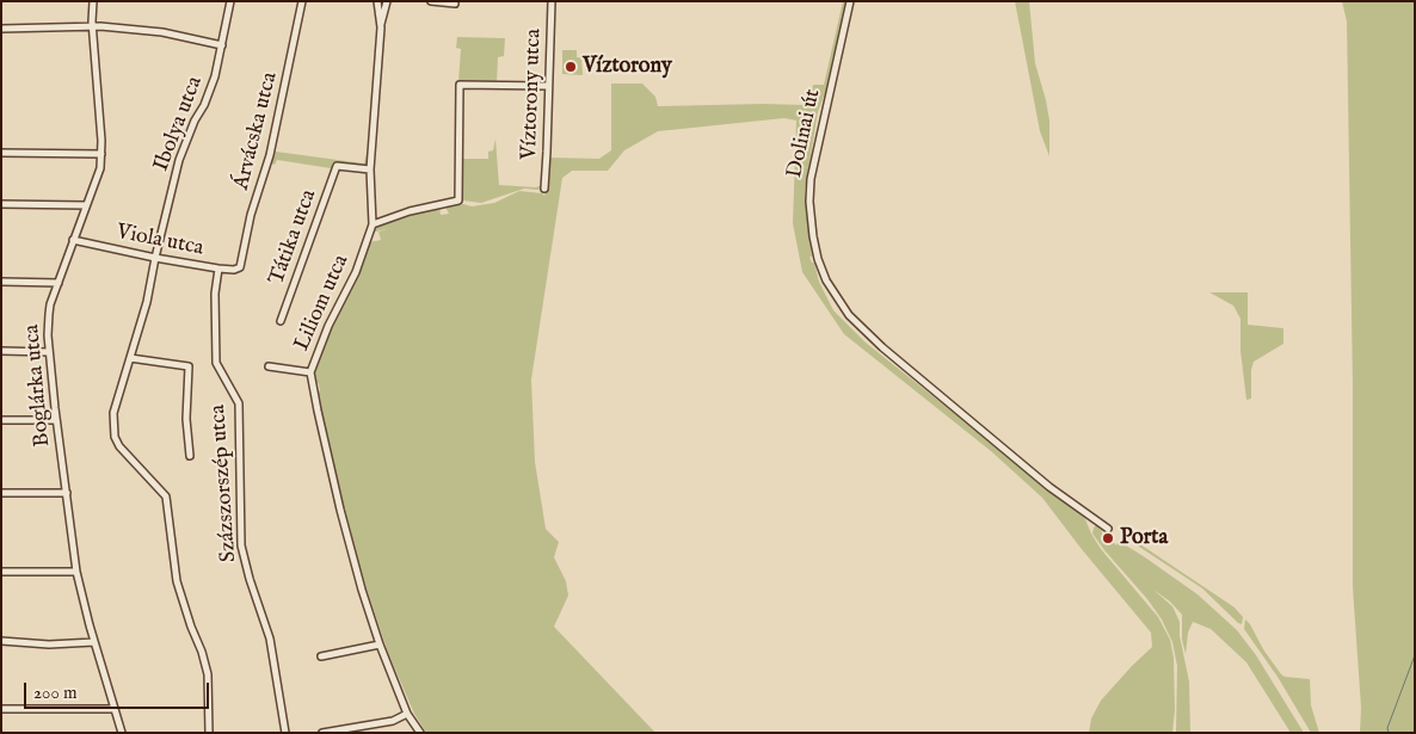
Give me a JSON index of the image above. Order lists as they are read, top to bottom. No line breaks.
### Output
{"streets":{"street":["Víztorony utca","Ibolya utca","Árvácska utca","Dolinai út","Tátika utca","Viola utca","Liliom utca","Boglárka utca","Százszorszép utca"]},"crossings":[["Ibolya utca","Viola utca"],["Árvácska utca","Viola utca"],["Tátika utca","Liliom utca"],["Viola utca","Boglárka utca"],["Viola utca","Százszorszép utca"]],"places":["Víztorony","Porta"],"scale_bar":"200 m"}
